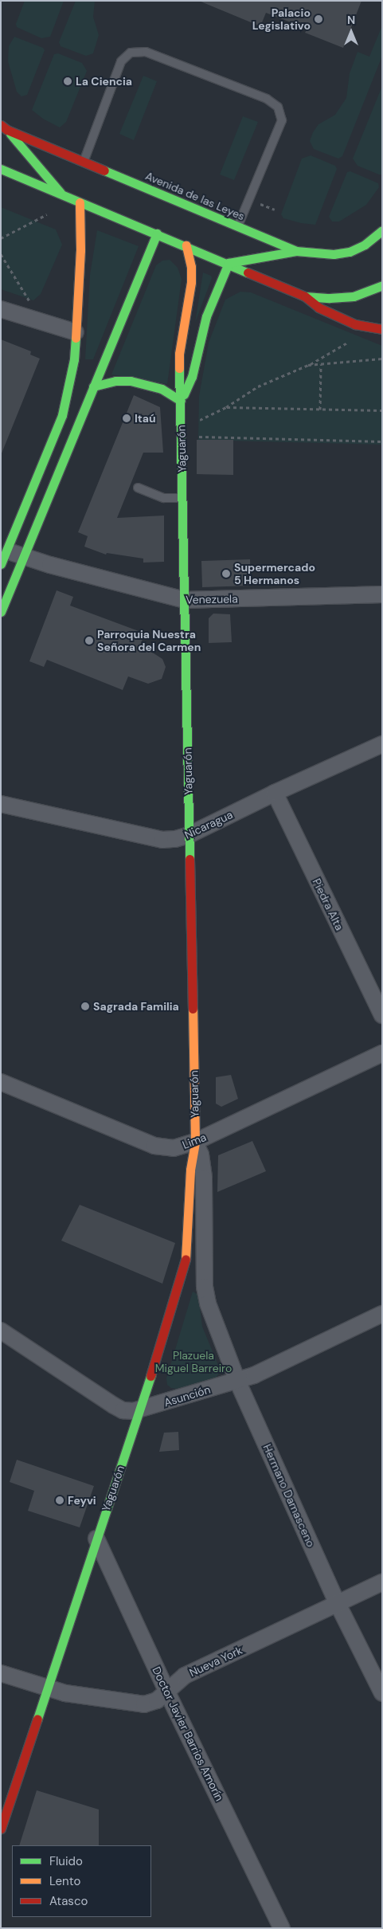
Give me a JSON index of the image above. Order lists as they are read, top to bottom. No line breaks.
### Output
{"streets":{"main road":["Avenida de las Leyes","Yaguarón"],"street":["Venezuela","Nicaragua","Piedra Alta","Lima","Asunción","Hermano Damasceno","Nueva York","Doctor Javier Barrios Amorín"]},"crossings":[["Yaguarón","Venezuela"],["Yaguarón","Nicaragua"],["Yaguarón","Lima"],["Yaguarón","Asunción"],["Yaguarón","Hermano Damasceno"],["Yaguarón","Nueva York"],["Yaguarón","Doctor Javier Barrios Amorín"],["Nicaragua","Piedra Alta"],["Asunción","Hermano Damasceno"],["Hermano Damasceno","Nueva York"],["Nueva York","Doctor Javier Barrios Amorín"]],"parks":["Plazuela Miguel Barreiro"],"places":["Palacio Legislativo","La Ciencia","Itaú","Supermercado 5 Hermanos","Parroquia Nuestra Señora del Carmen","Sagrada Familia","Feyvi"],"legend":["Fluido","Lento","Atasco"],"north":"top"}
